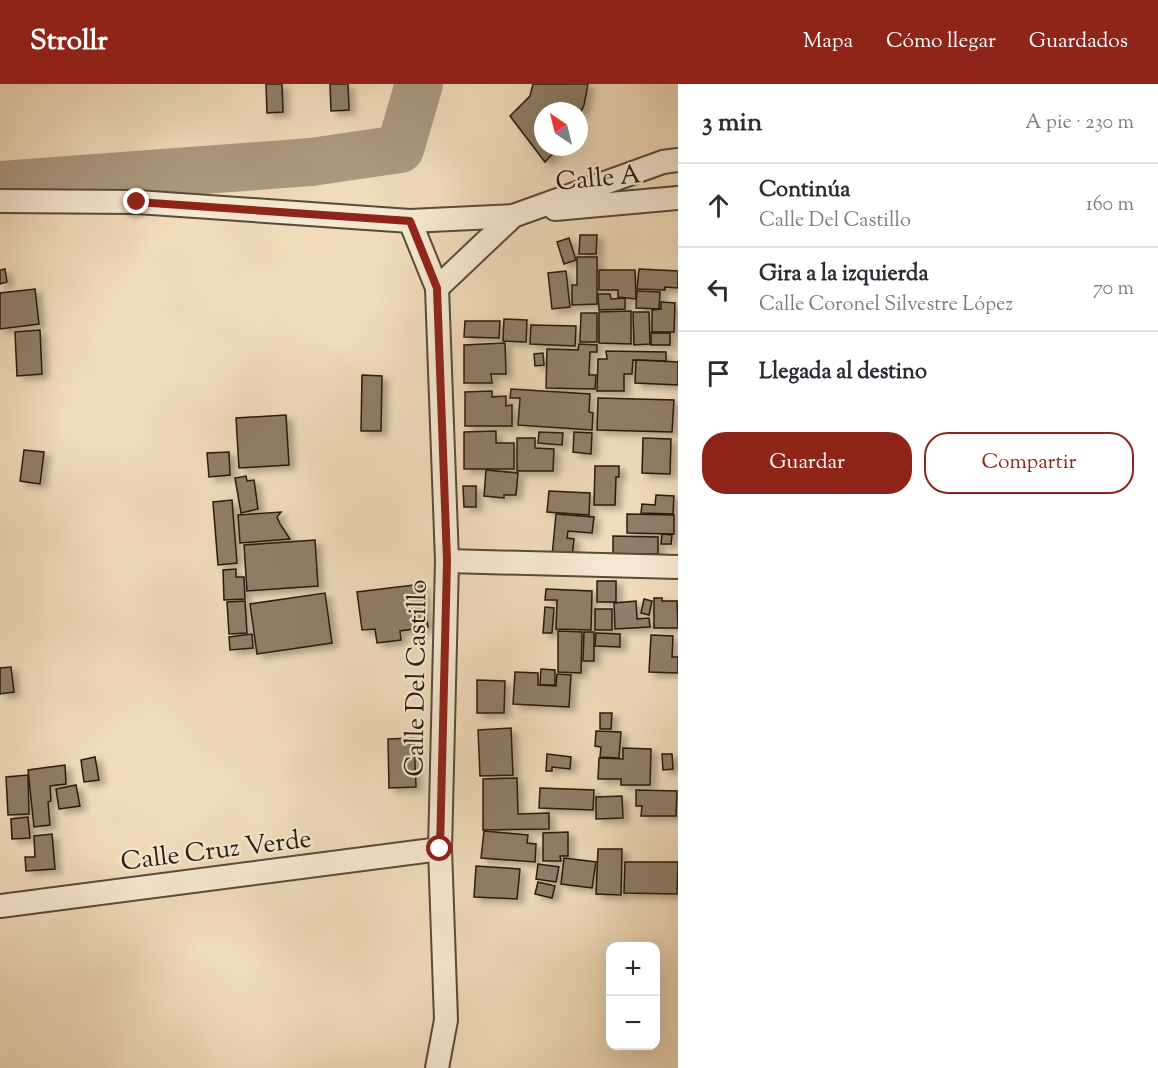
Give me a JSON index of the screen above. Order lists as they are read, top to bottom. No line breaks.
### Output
{"streets":{"street":["Calle A","Calle Del Castillo","Calle Cruz Verde"]},"crossings":[["Calle Del Castillo","Calle Cruz Verde"]],"north":"top left","page":{"header":"Strollr","nav":["Mapa","Cómo llegar","Guardados"],"heading":["3 min","A pie · 230 m"],"list":[["Continúa","Calle Del Castillo","160 m"],["Gira a la izquierda","Calle Coronel Silvestre López","70 m"],"Llegada al destino"],"buttons":["Guardar","Compartir"],"map_buttons":["+","−"]}}
